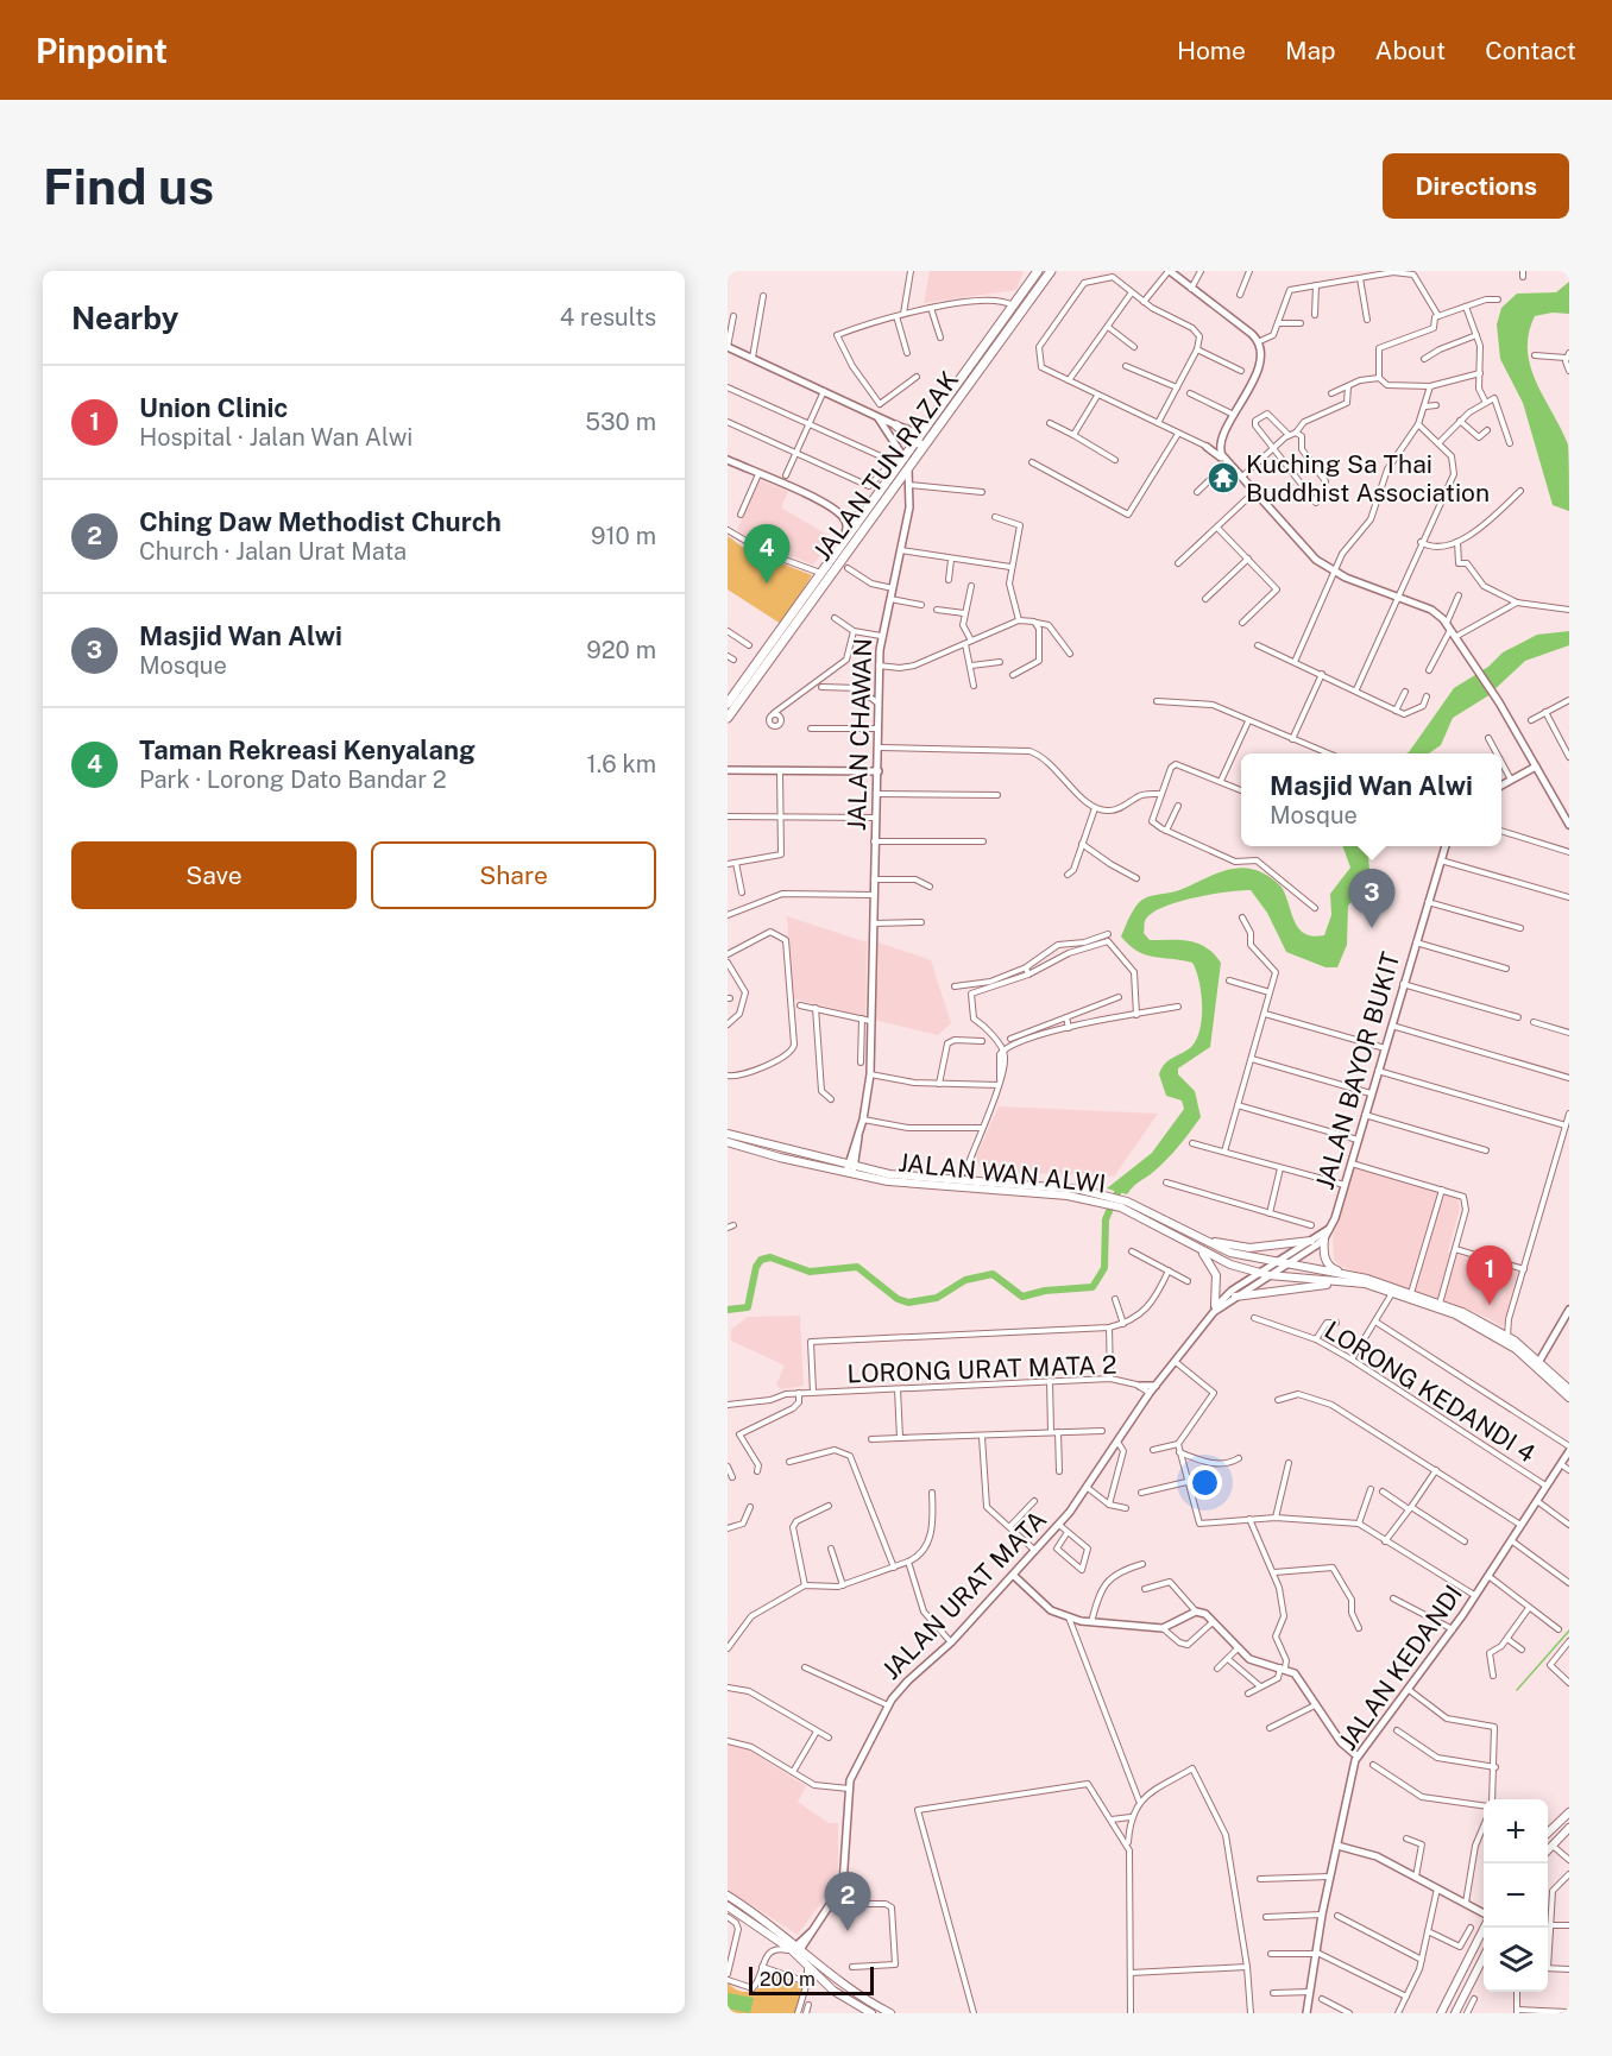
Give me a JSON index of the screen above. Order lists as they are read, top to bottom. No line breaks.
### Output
{"streets":{"highway":["JALAN TUN RAZAK"],"main road":["JALAN WAN ALWI"],"street":["JALAN CHAWAN","JALAN BAYOR BUKIT","LORONG URAT MATA 2","LORONG KEDANDI 4","JALAN URAT MATA","JALAN KEDANDI"]},"crossings":[["JALAN TUN RAZAK","JALAN CHAWAN"],["JALAN CHAWAN","JALAN WAN ALWI"],["LORONG URAT MATA 2","JALAN URAT MATA"],["LORONG KEDANDI 4","JALAN KEDANDI"]],"places":{"temple":["Kuching Sa Thai Buddhist Association"]},"scale_bar":"200 m","page":{"header":"Pinpoint","nav":["Home","Map","About","Contact"],"buttons":["Directions",["Save","Share"]],"title":"Find us","heading":["Nearby","4 results"],"list":[{"mark":"1","name":"Union Clinic","note":"Hospital · Jalan Wan Alwi","value":"530 m"},{"mark":"2","name":"Ching Daw Methodist Church","note":"Church · Jalan Urat Mata","value":"910 m"},{"mark":"3","name":"Masjid Wan Alwi","note":"Mosque","value":"920 m"},{"mark":"4","name":"Taman Rekreasi Kenyalang","note":"Park · Lorong Dato Bandar 2","value":"1.6 km"}],"pins":["4","3","1","2"],"popup":["Masjid Wan Alwi","Mosque"],"map_buttons":["+","−"],"scale":"200 m"}}
